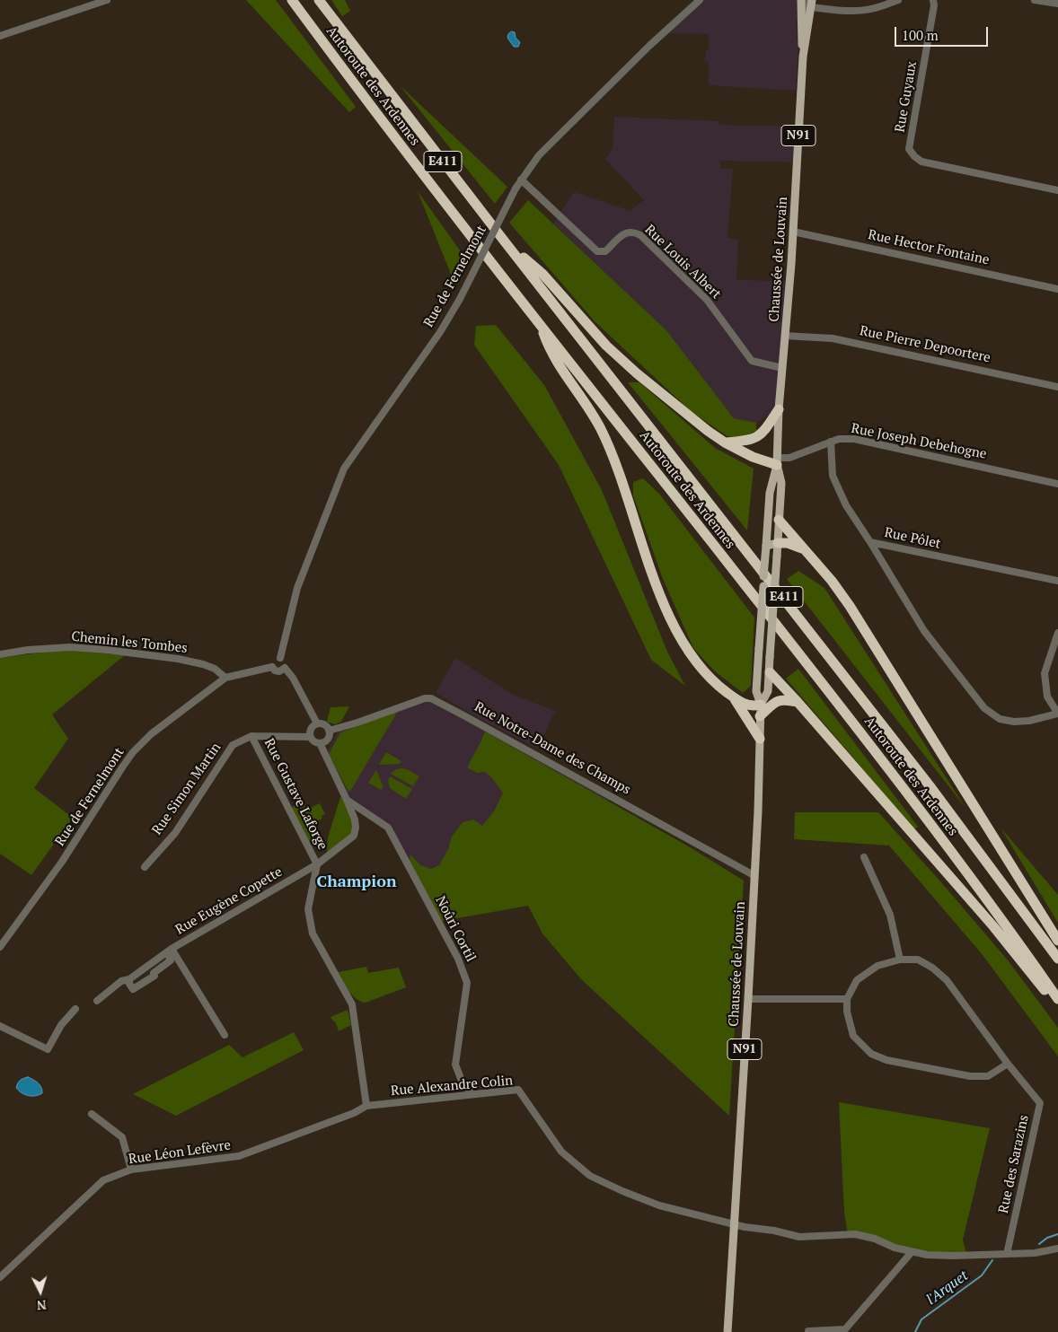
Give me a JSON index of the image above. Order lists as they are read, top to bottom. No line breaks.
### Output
{"streets":{"highway":["Autoroute des Ardennes","E411"],"main road":["N91","Chaussée de Louvain"],"street":["Rue Guyaux","Rue Hector Fontaine","Rue Louis Albert","Rue de Fernelmont","Rue Pierre Depoortere","Rue Joseph Debehogne","Rue Pôlet","Chemin les Tombes","Rue Notre-Dame des Champs","Rue Simon Martin","Rue Gustave Laforge","Rue Eugène Copette","Noûri Cortil","Rue Alexandre Colin","Rue Léon Lefèvre","Rue des Sarazins"]},"crossings":[["Rue Hector Fontaine","Chaussée de Louvain"],["Chaussée de Louvain","Rue Louis Albert"],["Chaussée de Louvain","Rue Pierre Depoortere"],["Chaussée de Louvain","Rue Joseph Debehogne"],["Chaussée de Louvain","Rue Notre-Dame des Champs"],["Chaussée de Louvain","Rue Alexandre Colin"],["Rue Louis Albert","Rue de Fernelmont"],["Rue de Fernelmont","Chemin les Tombes"],["Rue Joseph Debehogne","Rue Pôlet"],["Rue Notre-Dame des Champs","Rue Simon Martin"],["Rue Simon Martin","Rue Gustave Laforge"],["Rue Gustave Laforge","Rue Eugène Copette"],["Rue Eugène Copette","Noûri Cortil"],["Noûri Cortil","Rue Alexandre Colin"],["Rue Alexandre Colin","Rue Léon Lefèvre"]],"districts":["Champion"],"water":["l'Arquet"],"scale_bar":"100 m","north":"bottom"}
